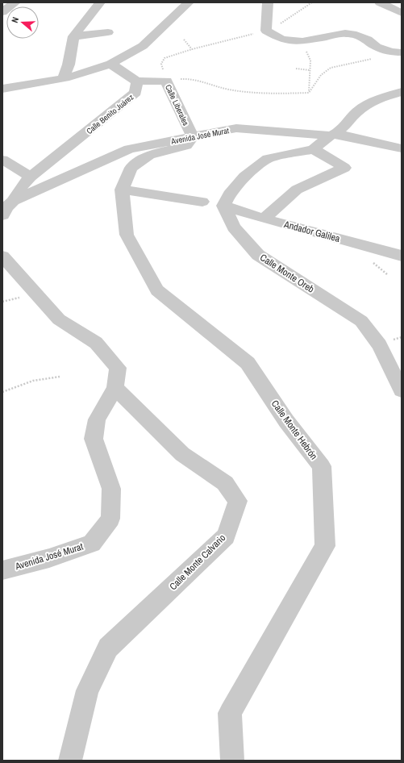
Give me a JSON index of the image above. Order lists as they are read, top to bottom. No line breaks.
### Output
{"streets":{"street":["Calle Liberales","Calle Benito Juárez","Avenida José Murat","Andador Galilea","Calle Monte Oreb","Calle Monte Hebrón","Calle Monte Calvario"]},"crossings":[["Calle Liberales","Calle Benito Juárez"],["Calle Liberales","Avenida José Murat"],["Calle Benito Juárez","Avenida José Murat"],["Avenida José Murat","Calle Monte Calvario"],["Andador Galilea","Calle Monte Oreb"]],"north":"left"}
